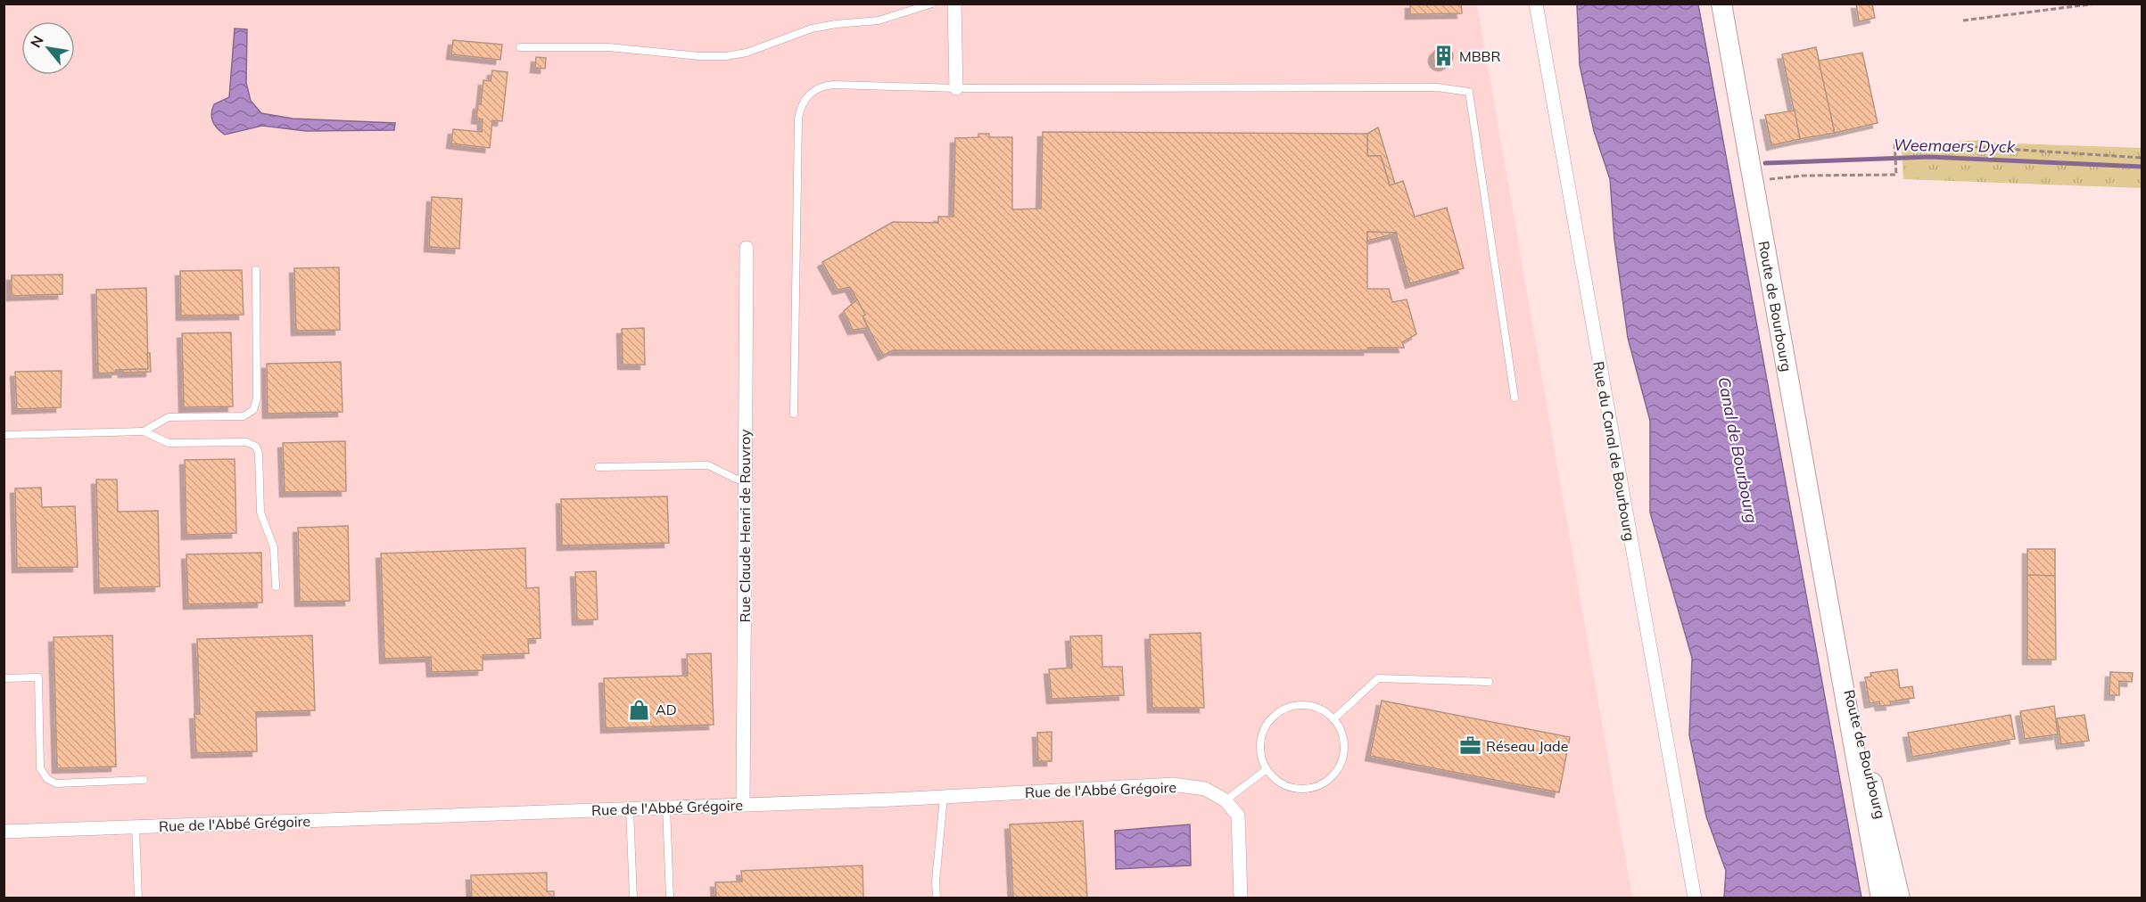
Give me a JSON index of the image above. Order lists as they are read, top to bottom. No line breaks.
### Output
{"streets":{"main road":["Route de Bourbourg"],"street":["Rue du Canal de Bourbourg","Rue Claude Henri de Rouvroy","Rue de l'Abbé Grégoire"]},"crossings":[["Rue Claude Henri de Rouvroy","Rue de l'Abbé Grégoire"]],"water":["Weemaers Dyck","Canal de Bourbourg"],"places":{"building":["MBBR"],"shop":["AD"],"office":["Réseau Jade"]},"north":"top left"}
